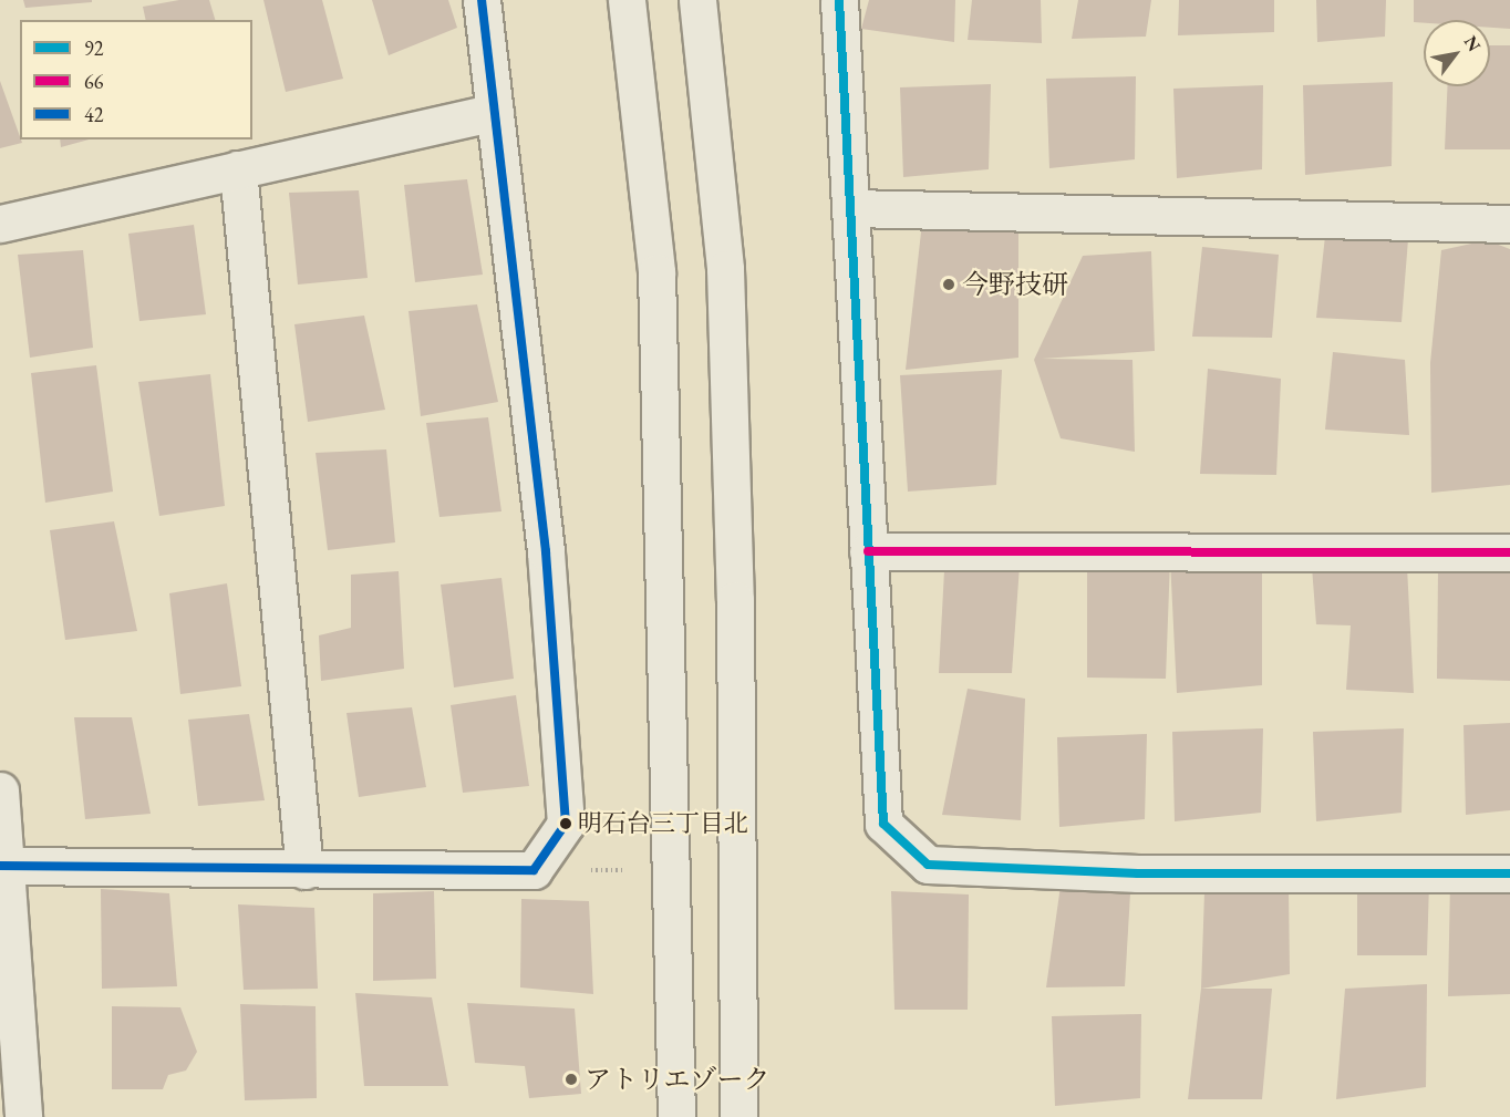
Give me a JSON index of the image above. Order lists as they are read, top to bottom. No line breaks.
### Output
{"places":["今野技研","明石台三丁目北","アトリエゾーク"],"lines":["transit line 92","transit line 42","transit line 66"],"legend":["92","66","42"],"north":"top right"}
